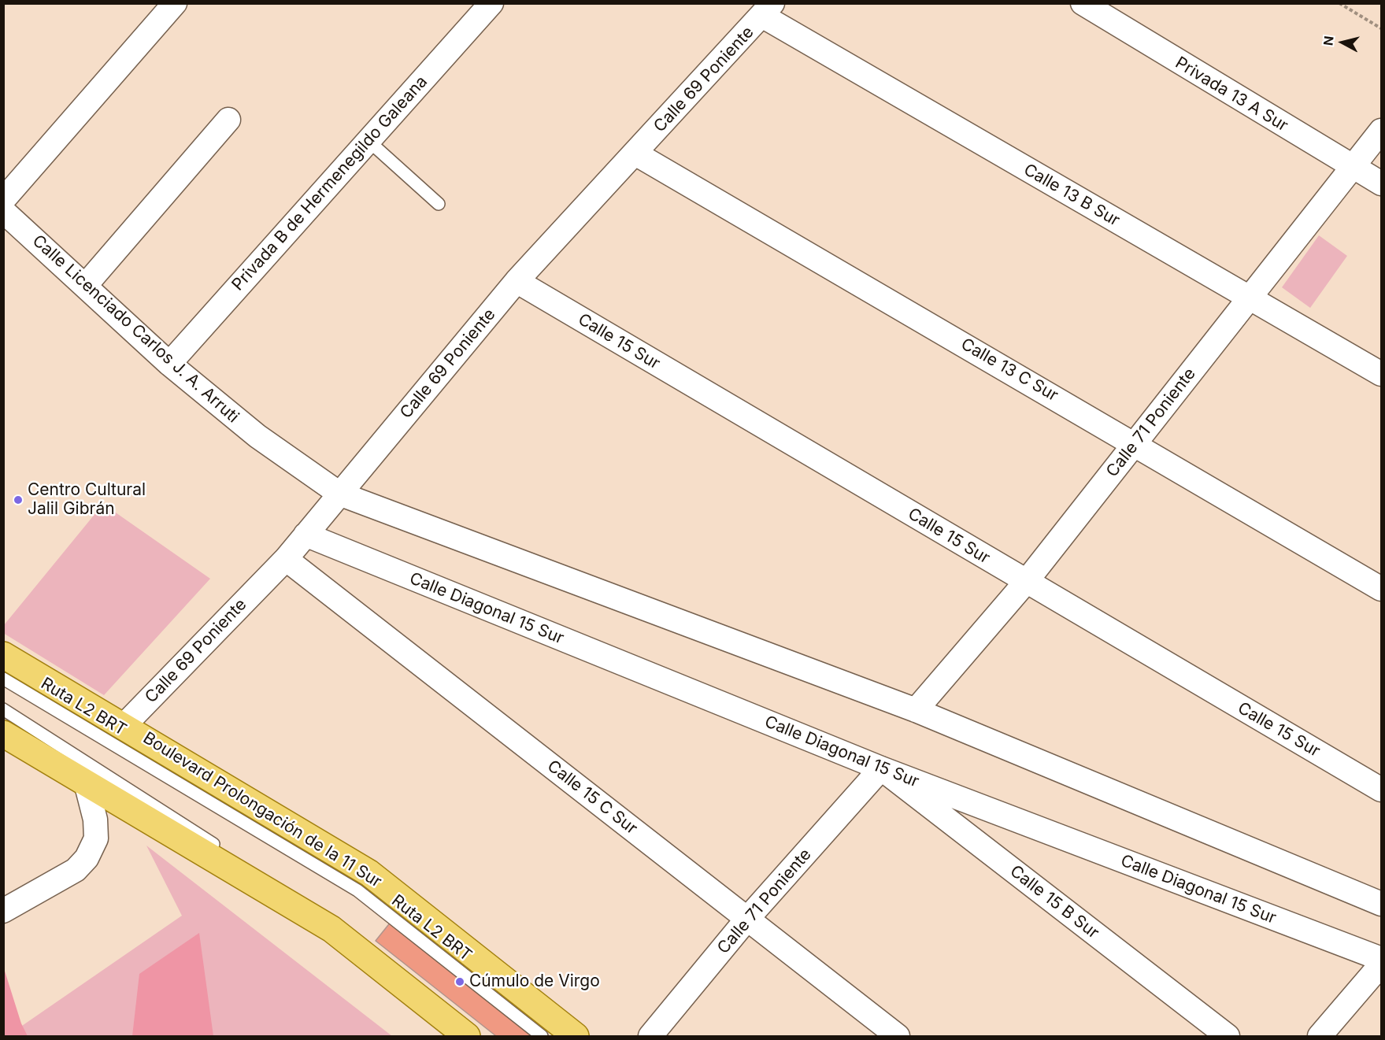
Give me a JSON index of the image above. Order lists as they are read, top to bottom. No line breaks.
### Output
{"streets":{"main road":["Boulevard Prolongación de la 11 Sur"],"street":["Calle 69 Poniente","Privada 13 A Sur","Privada B de Hermenegildo Galeana","Calle 13 B Sur","Calle Licenciado Carlos J. A. Arruti","Calle 15 Sur","Calle 13 C Sur","Calle 71 Poniente","Calle Diagonal 15 Sur","Calle 15 C Sur","Calle 15 B Sur"],"lane":["Ruta L2 BRT"]},"crossings":[["Calle 69 Poniente","Calle 13 B Sur"],["Calle 69 Poniente","Calle Licenciado Carlos J. A. Arruti"],["Calle 69 Poniente","Calle 15 Sur"],["Calle 69 Poniente","Calle 13 C Sur"],["Calle 69 Poniente","Calle Diagonal 15 Sur"],["Calle 69 Poniente","Calle 15 C Sur"],["Calle 69 Poniente","Boulevard Prolongación de la 11 Sur"],["Privada 13 A Sur","Calle 71 Poniente"],["Privada B de Hermenegildo Galeana","Calle Licenciado Carlos J. A. Arruti"],["Calle 13 B Sur","Calle 71 Poniente"],["Calle 15 Sur","Calle 71 Poniente"],["Calle 13 C Sur","Calle 71 Poniente"],["Calle 71 Poniente","Calle Diagonal 15 Sur"],["Calle 71 Poniente","Calle 15 C Sur"],["Calle 71 Poniente","Calle 15 B Sur"],["Calle Diagonal 15 Sur","Calle 15 B Sur"]],"places":["Centro Cultural Jalil Gibrán","Cúmulo de Virgo"],"north":"left"}
